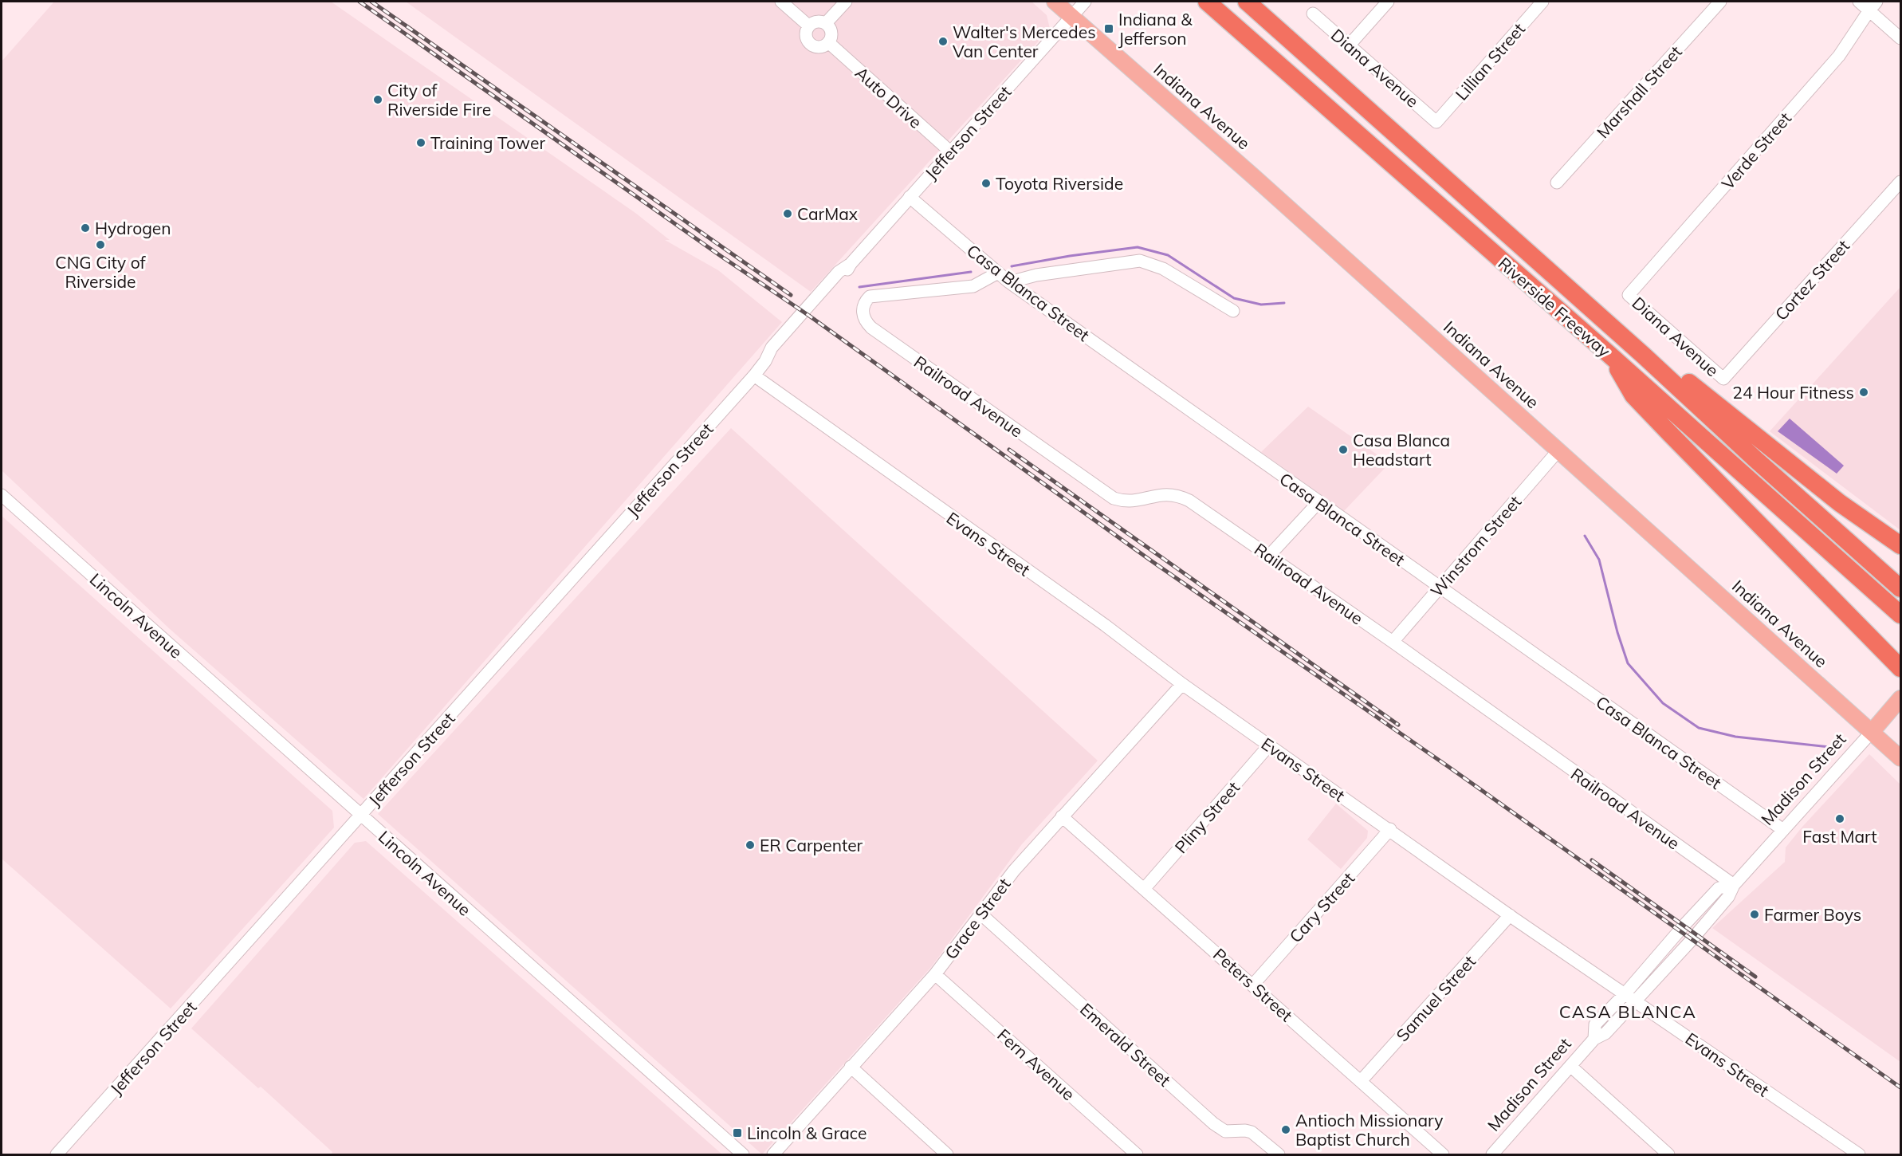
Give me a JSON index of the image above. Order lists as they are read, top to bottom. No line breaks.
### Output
{"streets":{"highway":["Riverside Freeway"],"main road":["Indiana Avenue","Madison Street"],"street":["Lillian Street","Diana Avenue","Marshall Street","Auto Drive","Jefferson Street","Verde Street","Cortez Street","Casa Blanca Street","Railroad Avenue","Evans Street","Winstrom Street","Lincoln Avenue","Pliny Street","Cary Street","Grace Street","Peters Street","Samuel Street","Emerald Street","Fern Avenue"]},"crossings":[["Lillian Street","Diana Avenue"],["Diana Avenue","Verde Street"],["Diana Avenue","Cortez Street"],["Auto Drive","Jefferson Street"],["Indiana Avenue","Jefferson Street"],["Indiana Avenue","Winstrom Street"],["Indiana Avenue","Madison Street"],["Jefferson Street","Casa Blanca Street"],["Jefferson Street","Evans Street"],["Jefferson Street","Lincoln Avenue"],["Casa Blanca Street","Railroad Avenue"],["Casa Blanca Street","Winstrom Street"],["Casa Blanca Street","Madison Street"],["Railroad Avenue","Winstrom Street"],["Railroad Avenue","Madison Street"],["Evans Street","Madison Street"],["Evans Street","Pliny Street"],["Evans Street","Cary Street"],["Evans Street","Grace Street"],["Evans Street","Samuel Street"],["Pliny Street","Peters Street"],["Cary Street","Peters Street"],["Grace Street","Peters Street"],["Grace Street","Emerald Street"],["Grace Street","Fern Avenue"],["Peters Street","Samuel Street"]],"districts":["CASA BLANCA"],"places":{"transit":["Indiana & Jefferson","Lincoln & Grace"],"other":["Walter's Mercedes Van Center","City of Riverside Fire","Training Tower","Toyota Riverside","CarMax","Hydrogen","CNG City of Riverside","24 Hour Fitness","Casa Blanca Headstart","Fast Mart","ER Carpenter","Farmer Boys","Antioch Missionary Baptist Church"]}}
